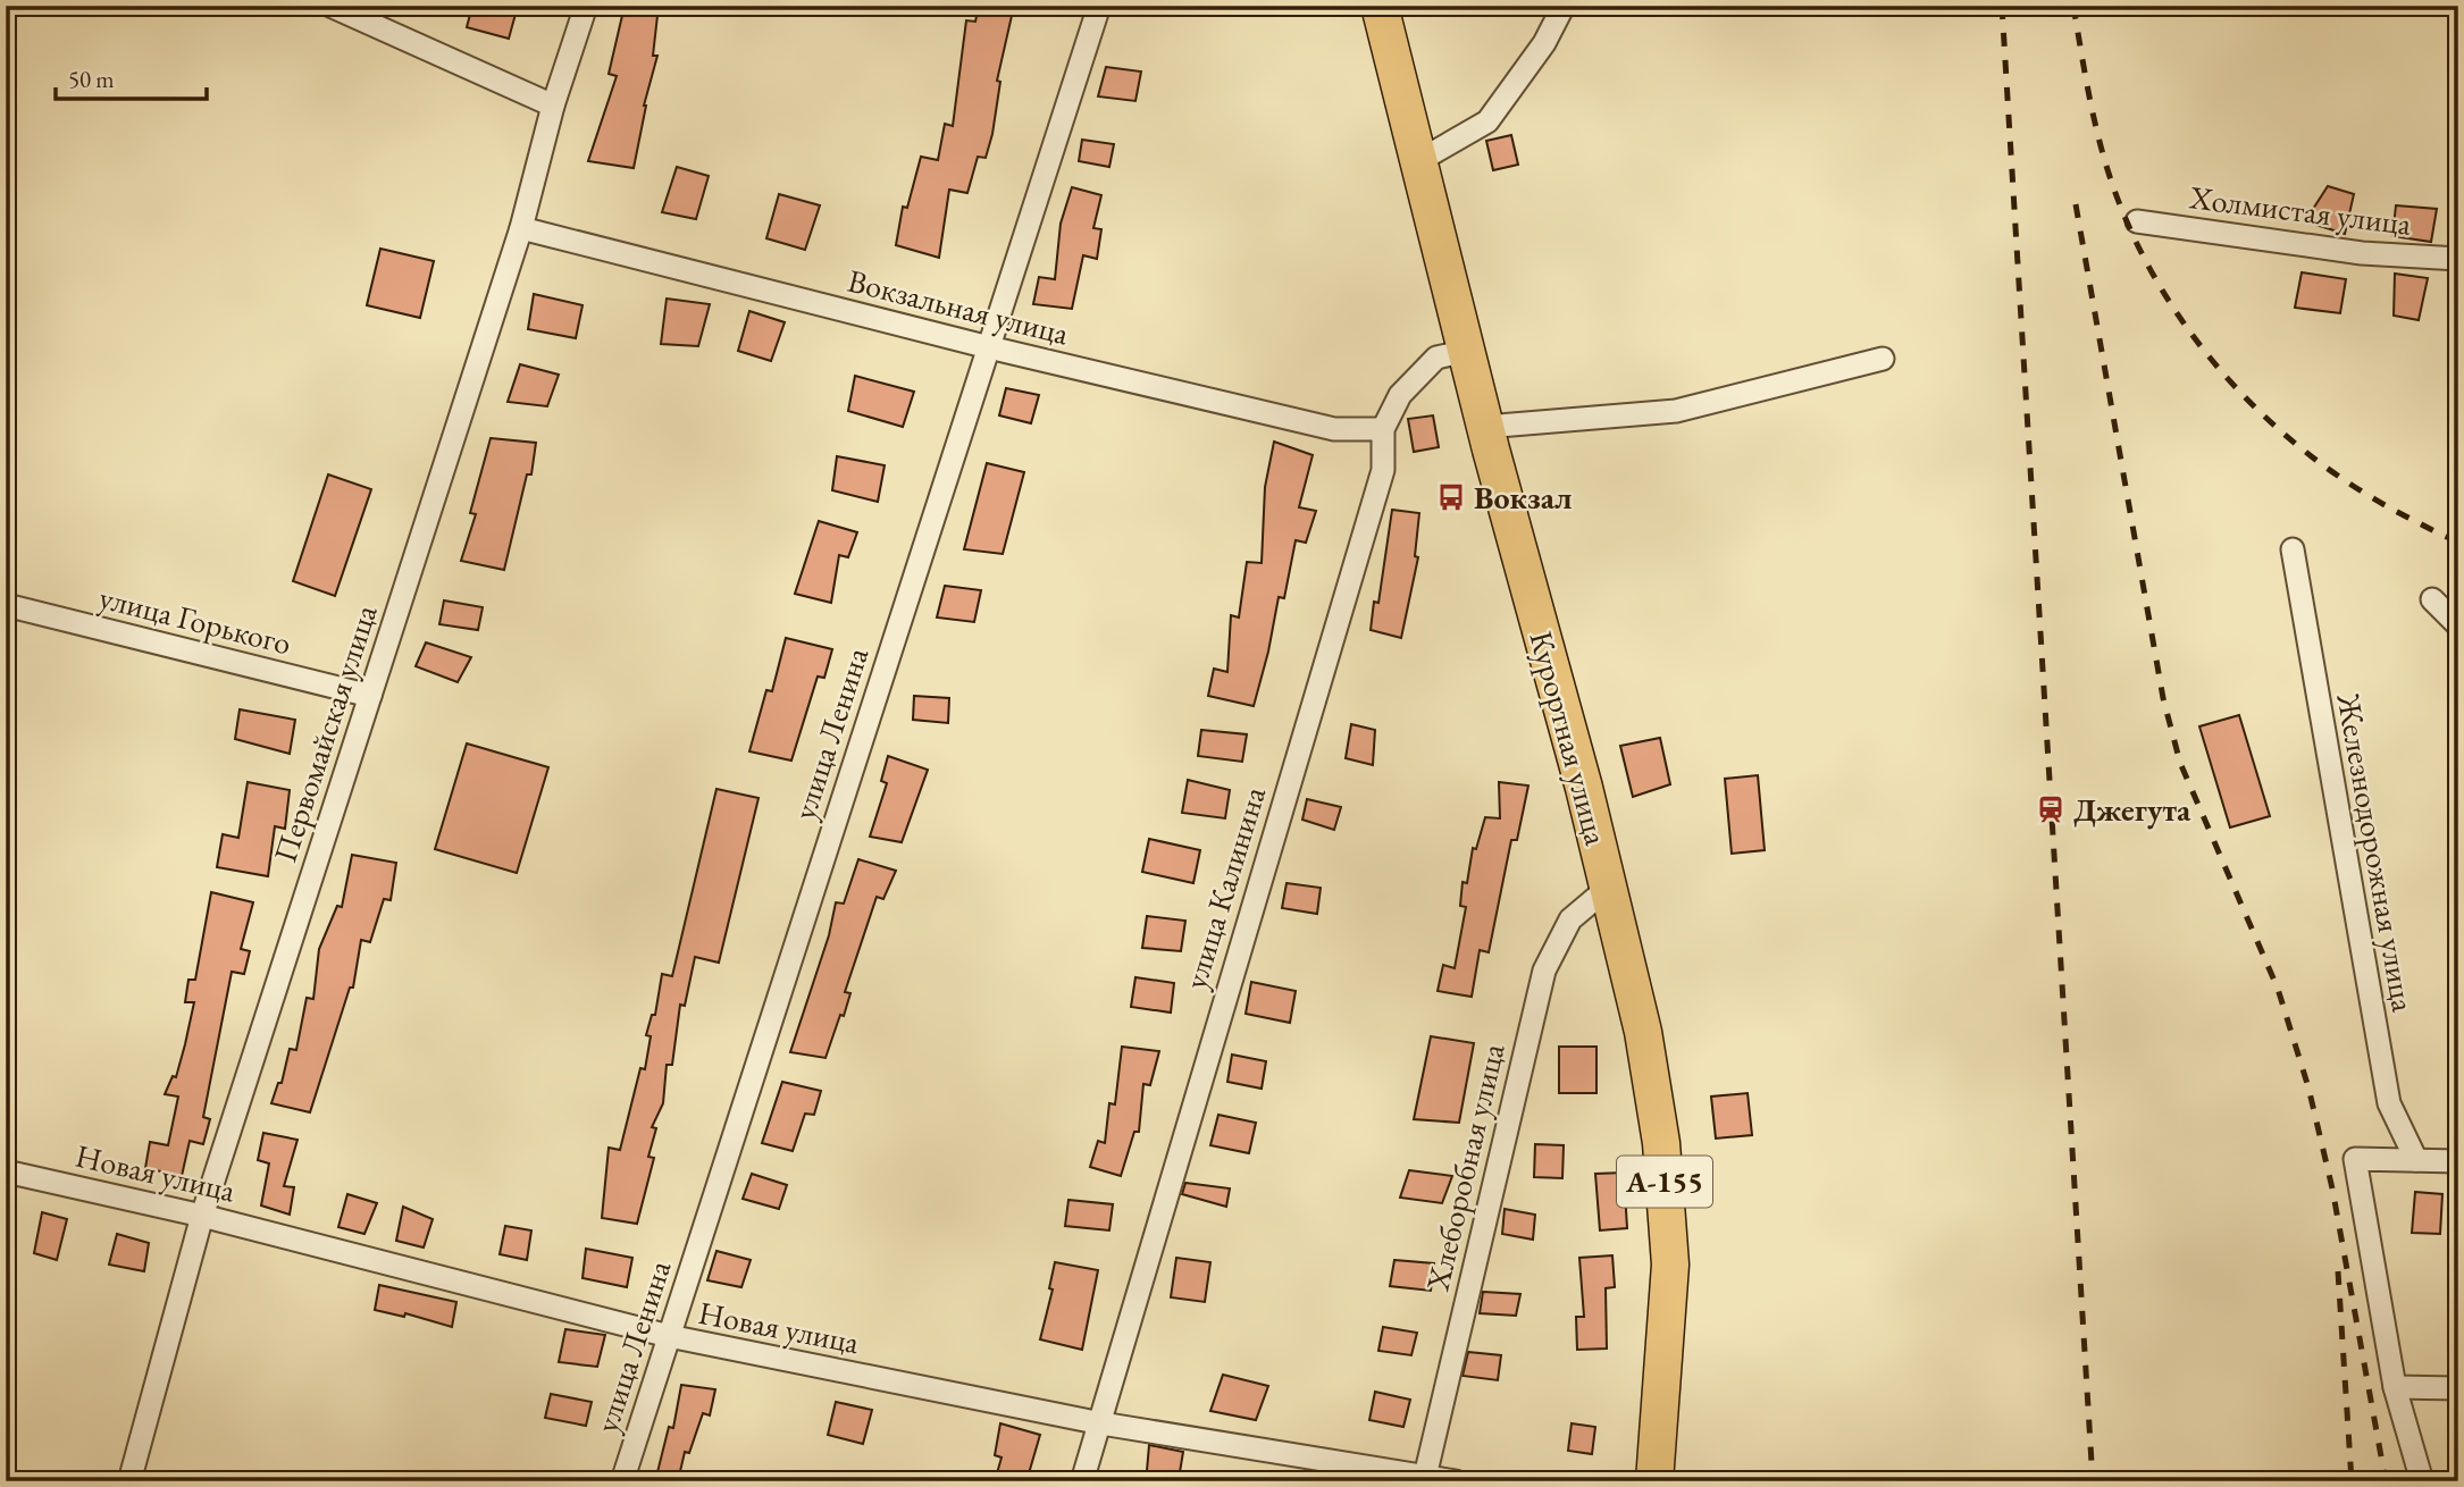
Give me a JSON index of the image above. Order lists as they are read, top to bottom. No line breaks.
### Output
{"streets":{"main road":["Курортная улица","А-155"],"street":["Холмистая улица","Вокзальная улица","улица Горького","Первомайская улица","улица Ленина","Железнодорожная улица","улица Калинина","Хлеборобная улица","Новая улица"]},"crossings":[["Вокзальная улица","Первомайская улица"],["Вокзальная улица","улица Ленина"],["Вокзальная улица","улица Калинина"],["улица Горького","Первомайская улица"],["Первомайская улица","Новая улица"],["улица Ленина","Новая улица"],["Курортная улица","улица Калинина"],["Курортная улица","Хлеборобная улица"],["улица Калинина","Новая улица"],["Хлеборобная улица","Новая улица"]],"places":{"bus stop":["Вокзал"],"station":["Джегута"]},"scale_bar":"50 m"}
